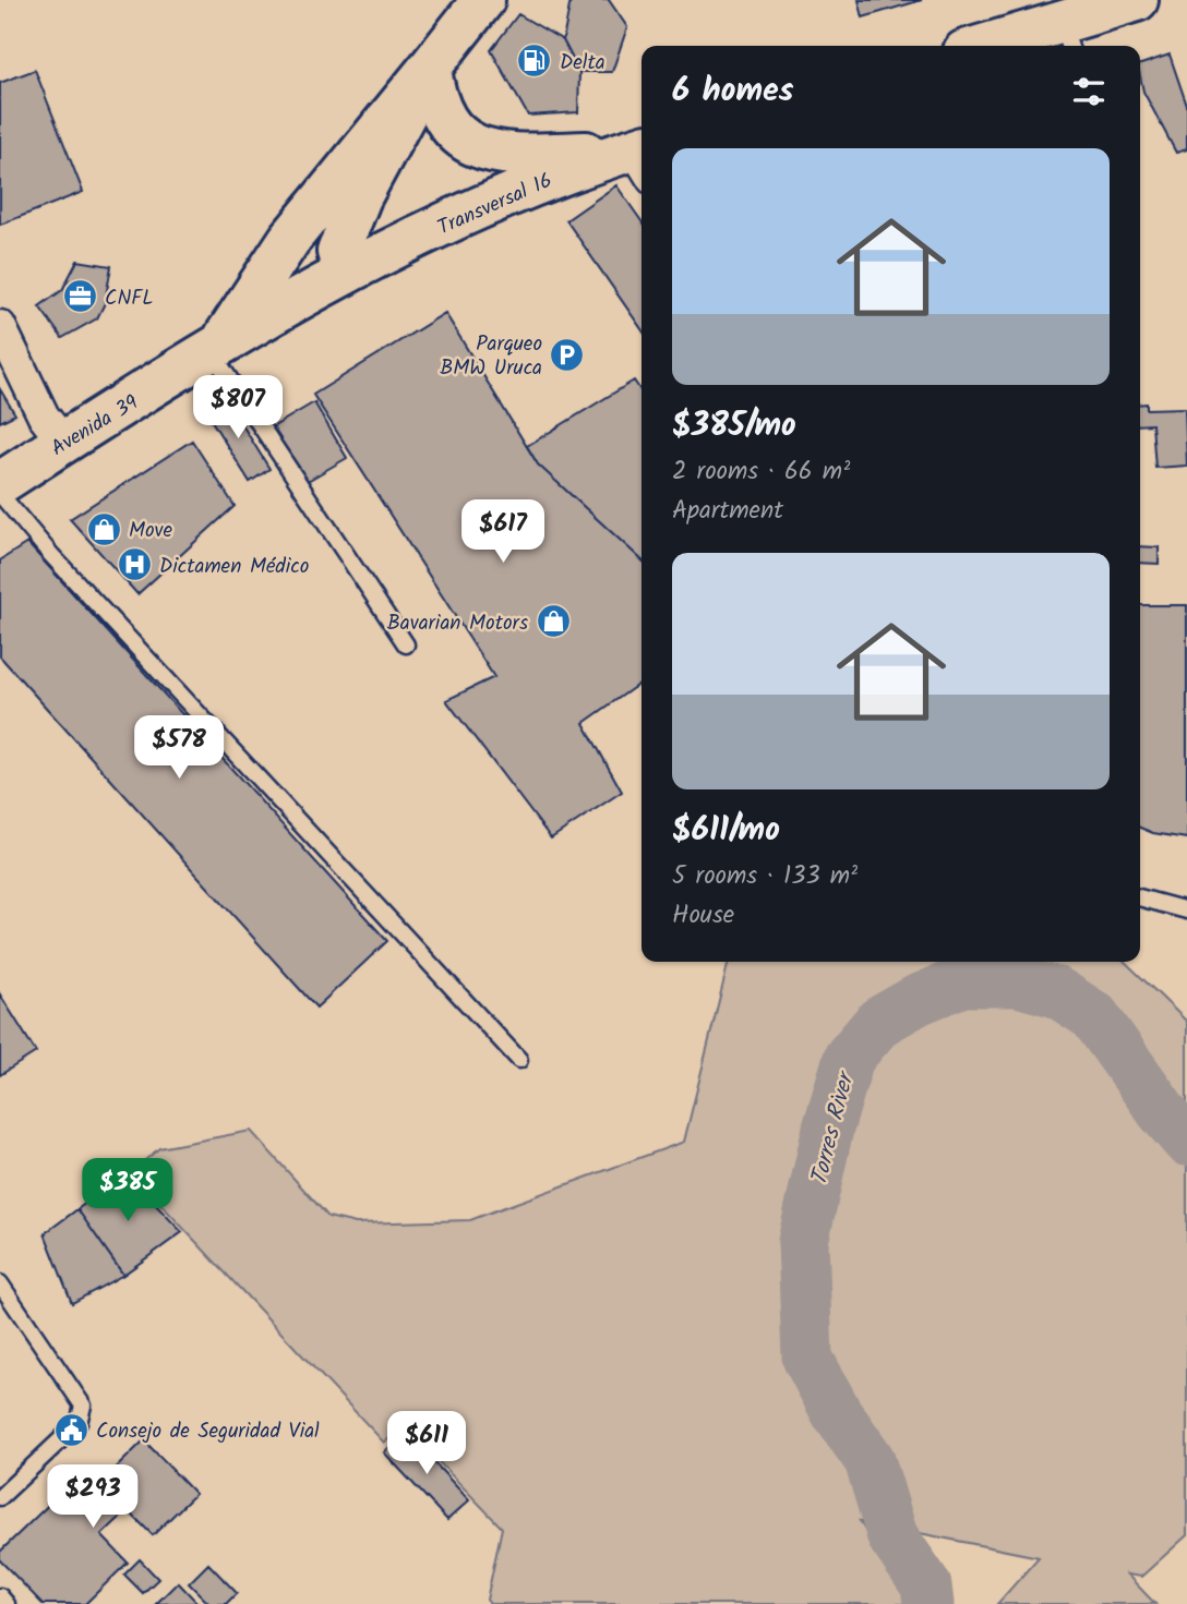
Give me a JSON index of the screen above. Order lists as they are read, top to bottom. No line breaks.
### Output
{"streets":{"main road":["Transversal 16","Avenida 39"]},"crossings":[["Transversal 16","Avenida 39"]],"water":["Torres River"],"places":{"fuel station":["Delta"],"office":["CNFL"],"parking":["Parqueo BMW Uruca"],"shop":["Move","Bavarian Motors"],"hospital":["Dictamen Médico"],"public building":["Consejo de Seguridad Vial"]},"page":{"heading":"6 homes","list":[{"name":"$385/mo","note":"2 rooms · 66 m² · Apartment"},{"name":"$611/mo","note":"5 rooms · 133 m² · House"}],"price":["$807","$617","$578","$385","$611","$293"]}}
